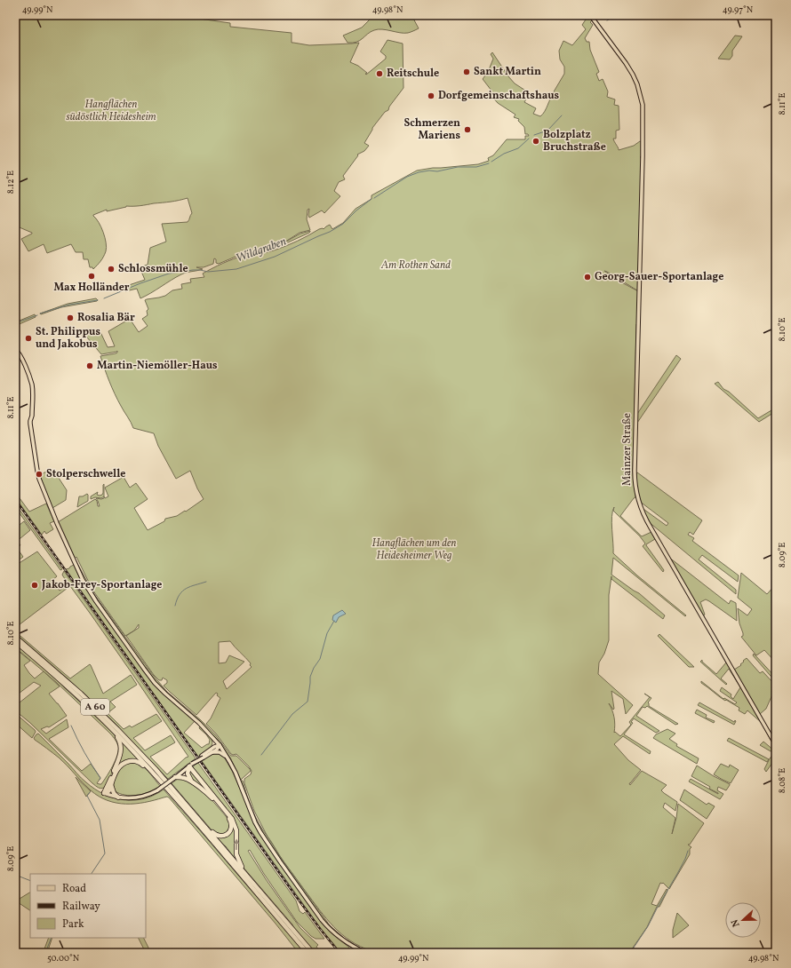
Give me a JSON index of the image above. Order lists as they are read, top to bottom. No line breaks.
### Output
{"streets":{"highway":["A 60"],"main road":["Mainzer Straße"]},"water":["Wildgraben"],"parks":["Hangflächen südöstlich Heidesheim","Am Rothen Sand","Hangflächen um den Heidesheimer Weg"],"places":["Sankt Martin","Reitschule","Dorfgemeinschaftshaus","Schmerzen Mariens","Bolzplatz Bruchstraße","Schlossmühle","Max Holländer","Georg-Sauer-Sportanlage","Rosalia Bär","St. Philippus und Jakobus","Martin-Niemöller-Haus","Stolperschwelle","Jakob-Frey-Sportanlage"],"legend":["Road","Railway","Park"],"north":"left","coordinates":["49.99°N","49.98°N","49.97°N","8.11°E","8.12°E","8.10°E","8.09°E","8.08°E","50.00°N"]}
